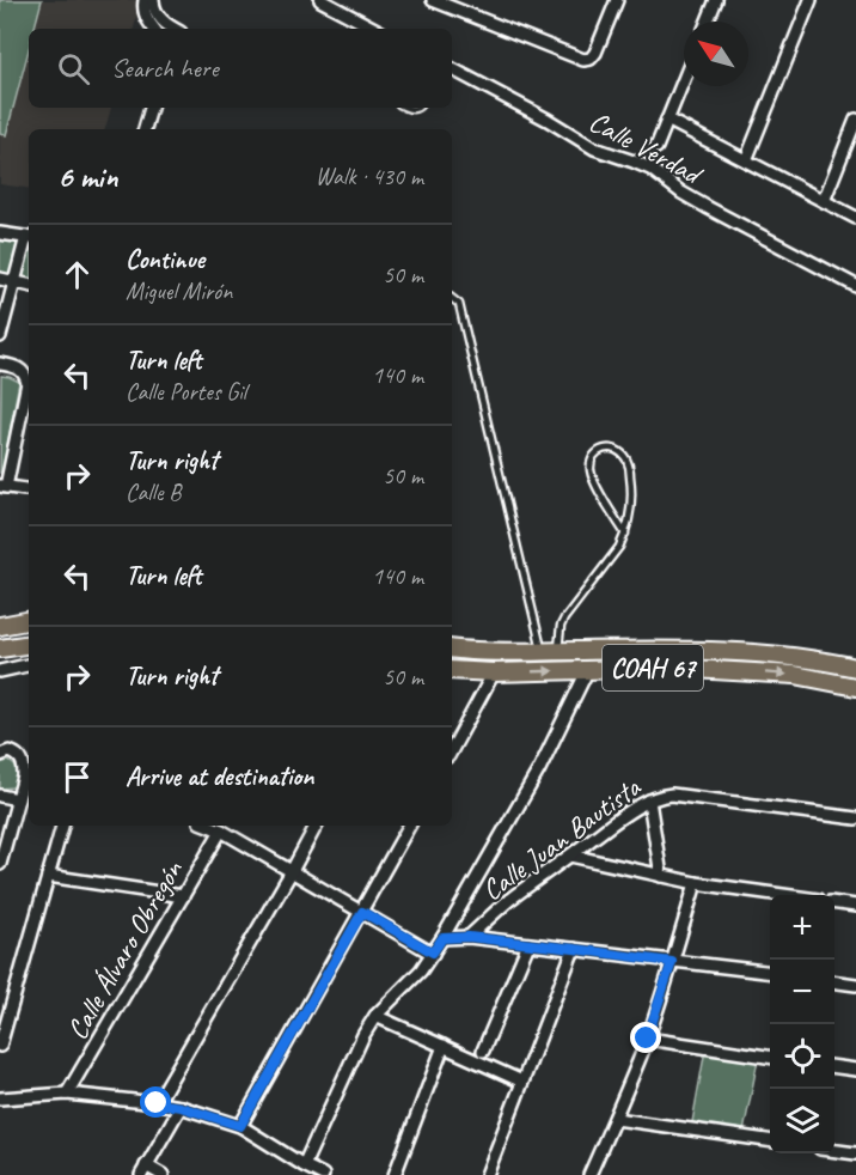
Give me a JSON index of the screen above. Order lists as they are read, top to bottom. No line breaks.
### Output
{"streets":{"main road":["COAH 67"],"street":["Calle Verdad","Calle Juan Bautista","Calle Álvaro Obregón"]},"north":"top left","page":{"search":"Search here","heading":["6 min","Walk · 430 m"],"list":[["Continue","Miguel Mirón","50 m"],["Turn left","Calle Portes Gil","140 m"],["Turn right","Calle B","50 m"],["Turn left","140 m"],["Turn right","50 m"],"Arrive at destination"],"map_buttons":["+","−"]}}
